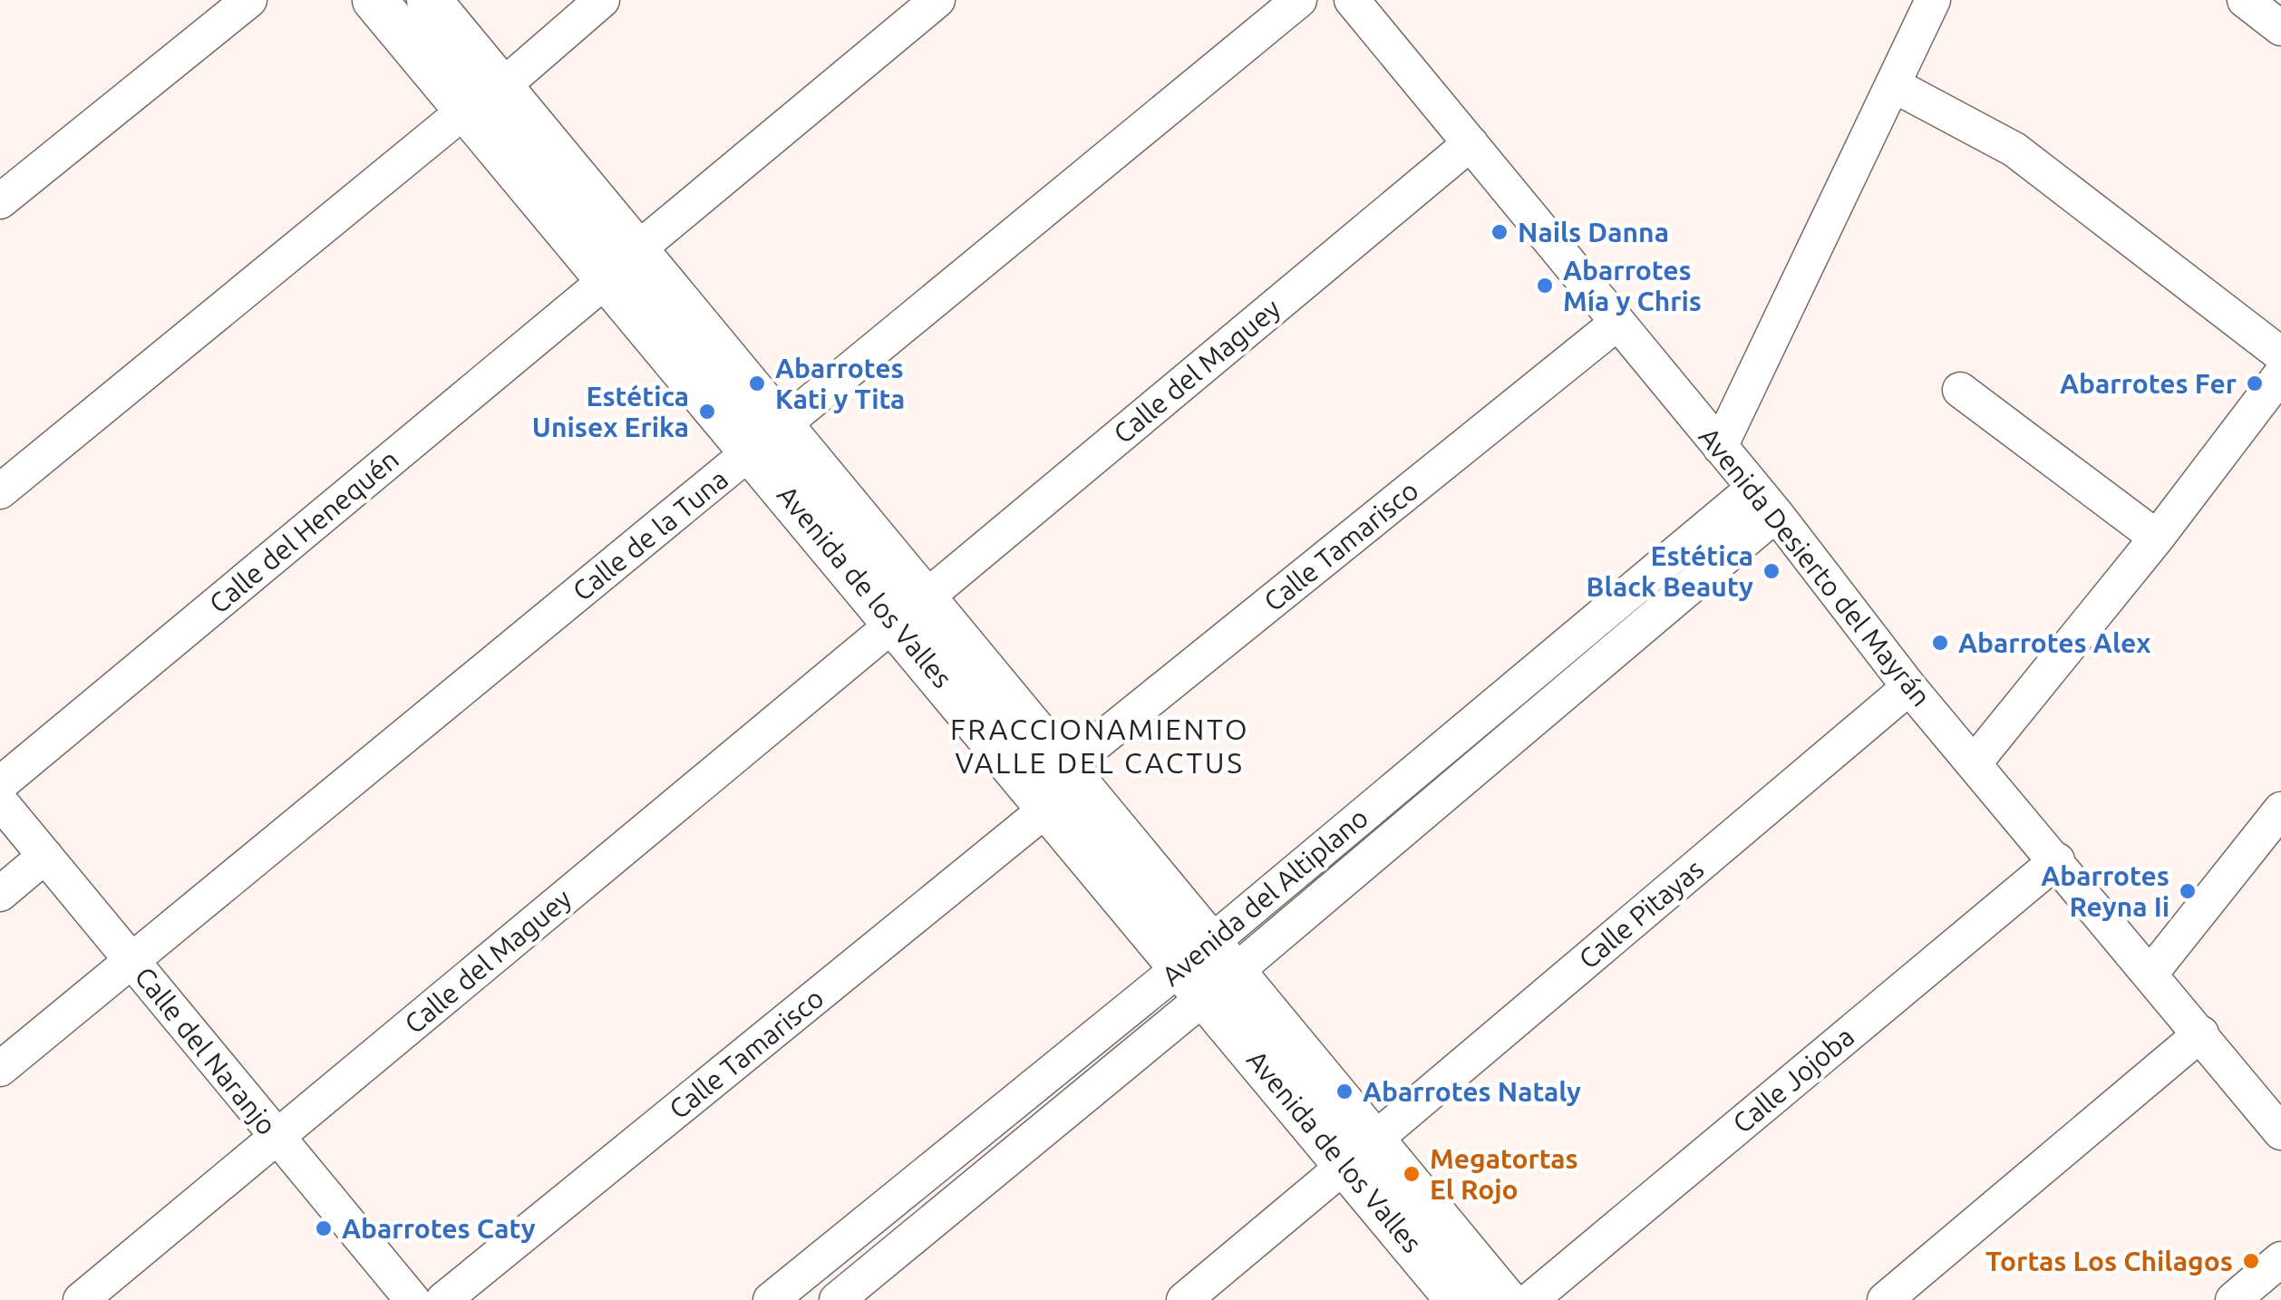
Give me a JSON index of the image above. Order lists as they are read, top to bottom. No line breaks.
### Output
{"streets":{"street":["Calle del Maguey","Calle del Henequén","Calle de la Tuna","Calle Tamarisco","Avenida Desierto del Mayrán","Avenida de los Valles","Avenida del Altiplano","Calle Pitayas","Calle del Naranjo","Calle Jojoba"]},"crossings":[["Calle del Maguey","Avenida Desierto del Mayrán"],["Calle del Maguey","Avenida de los Valles"],["Calle del Maguey","Calle del Naranjo"],["Calle del Henequén","Avenida de los Valles"],["Calle de la Tuna","Avenida de los Valles"],["Calle de la Tuna","Calle del Naranjo"],["Calle Tamarisco","Avenida Desierto del Mayrán"],["Calle Tamarisco","Avenida de los Valles"],["Avenida Desierto del Mayrán","Avenida del Altiplano"],["Avenida Desierto del Mayrán","Calle Pitayas"],["Avenida Desierto del Mayrán","Calle Jojoba"],["Avenida de los Valles","Avenida del Altiplano"],["Avenida de los Valles","Calle Pitayas"]],"districts":["FRACCIONAMIENTO VALLE DEL CACTUS"],"places":["Nails Danna","Abarrotes Mía y Chris","Abarrotes Kati y Tita","Abarrotes Fer","Estética Unisex Erika","Estética Black Beauty","Abarrotes Alex","Abarrotes Reyna Ii","Abarrotes Nataly","Megatortas El Rojo","Abarrotes Caty","Tortas Los Chilagos"]}
